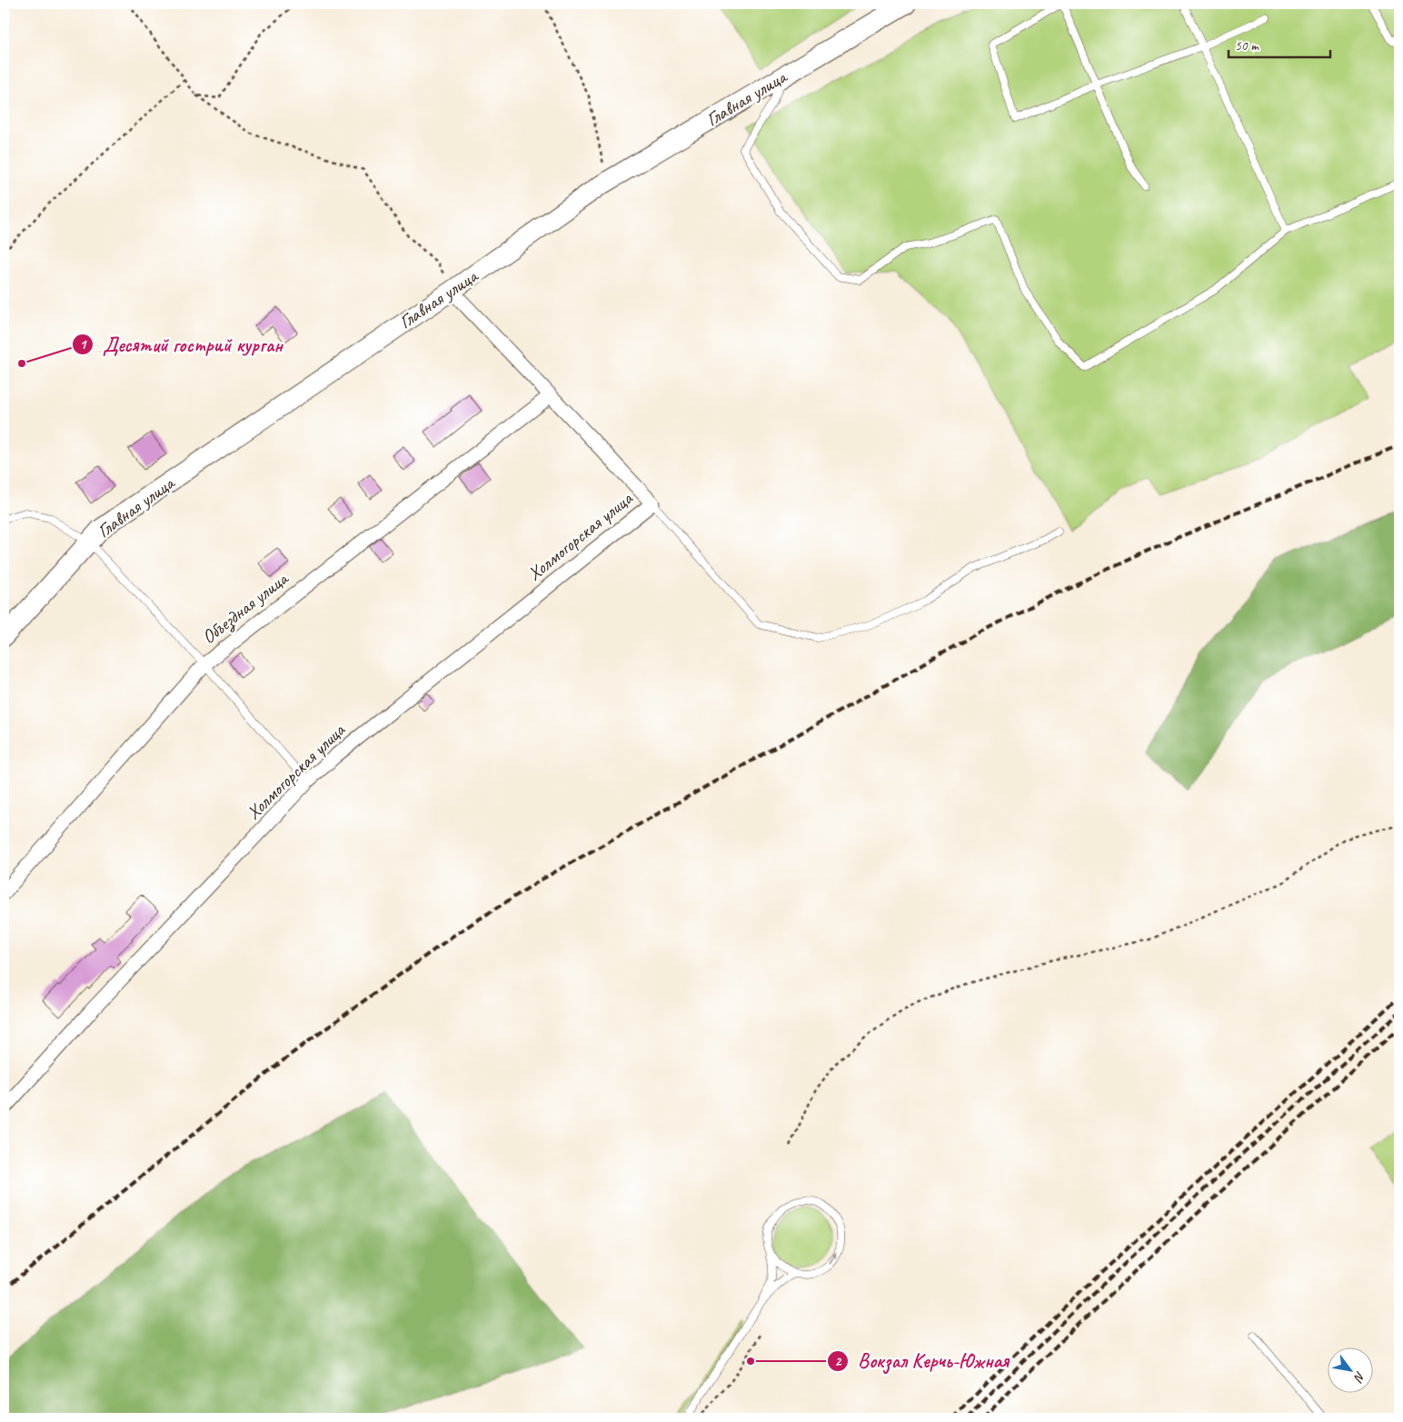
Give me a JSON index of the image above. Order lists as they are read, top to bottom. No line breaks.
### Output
{"streets":{"street":["Главная улица","Холмогорская улица","Объездная улица"]},"places":["Десятий гострий курган","Вокзал Керчь-Южная"],"scale_bar":"50 m","north":"bottom right"}
